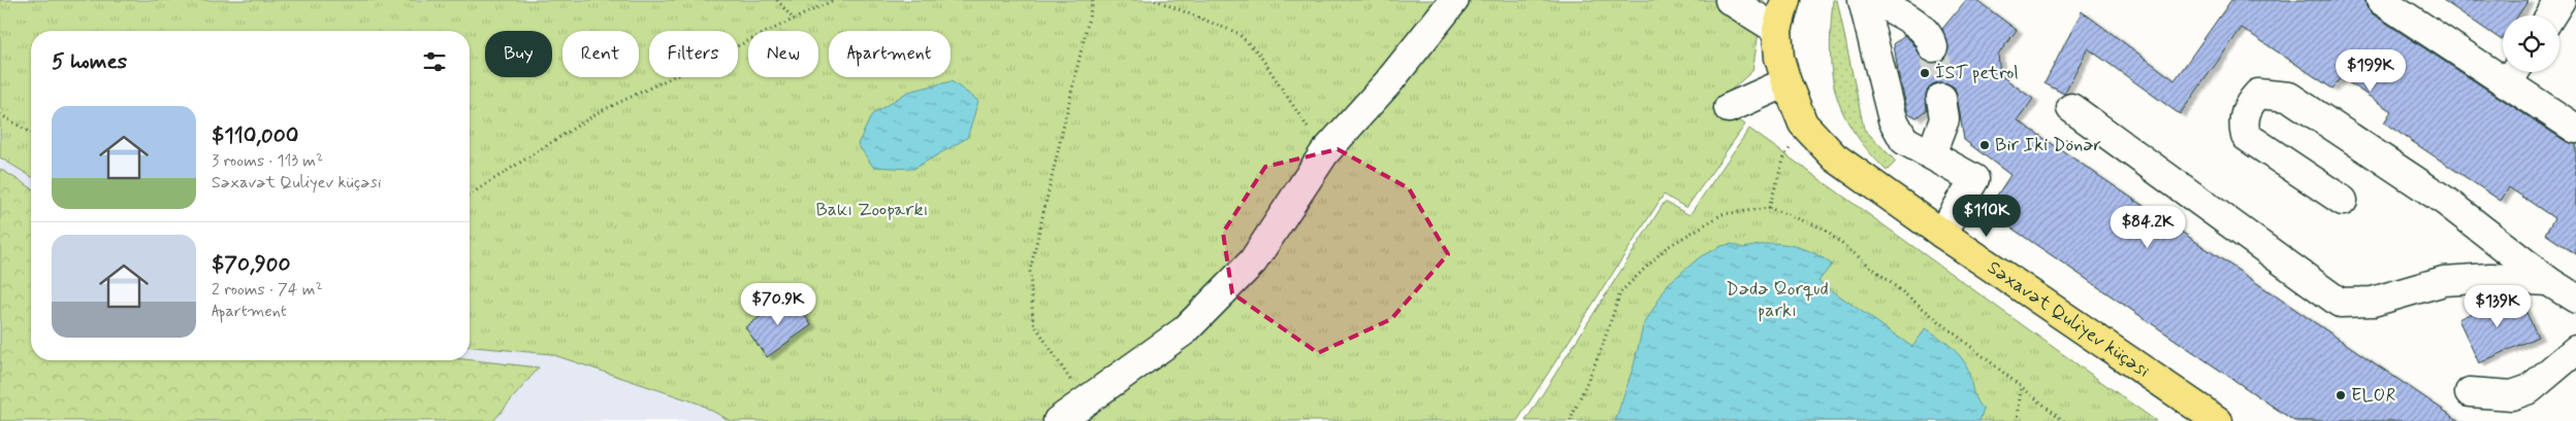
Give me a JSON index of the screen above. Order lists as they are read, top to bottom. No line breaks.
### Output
{"streets":{"main road":["Səxavət Quliyev küçəsi"]},"parks":["Bakı Zooparkı","Dədə Qorqud parkı"],"places":["İST petrol","Bir Iki Dönər","ELOR"],"page":{"chip":["Buy","Rent","Filters","New","Apartment"],"heading":"5 homes","price":["$199K","$110K","$84.2K","$70.9K","$139K"],"list":[{"name":"$110,000","note":"3 rooms · 113 m² · Səxavət Quliyev küçəsi"},{"name":"$70,900","note":"2 rooms · 74 m² · Apartment"}]}}
